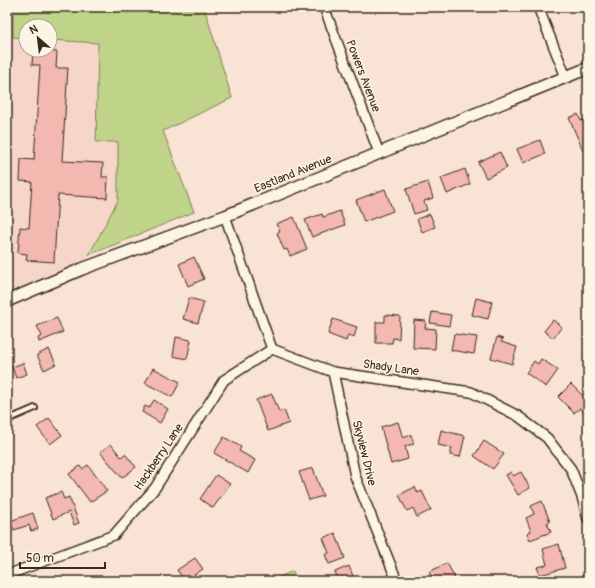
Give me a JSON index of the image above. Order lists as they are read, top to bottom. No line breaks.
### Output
{"streets":{"street":["Powers Avenue","Eastland Avenue","Shady Lane","Skyview Drive","Hackberry Lane"]},"crossings":[["Powers Avenue","Eastland Avenue"],["Shady Lane","Skyview Drive"],["Shady Lane","Hackberry Lane"]],"scale_bar":"50 m","north":"top left"}
